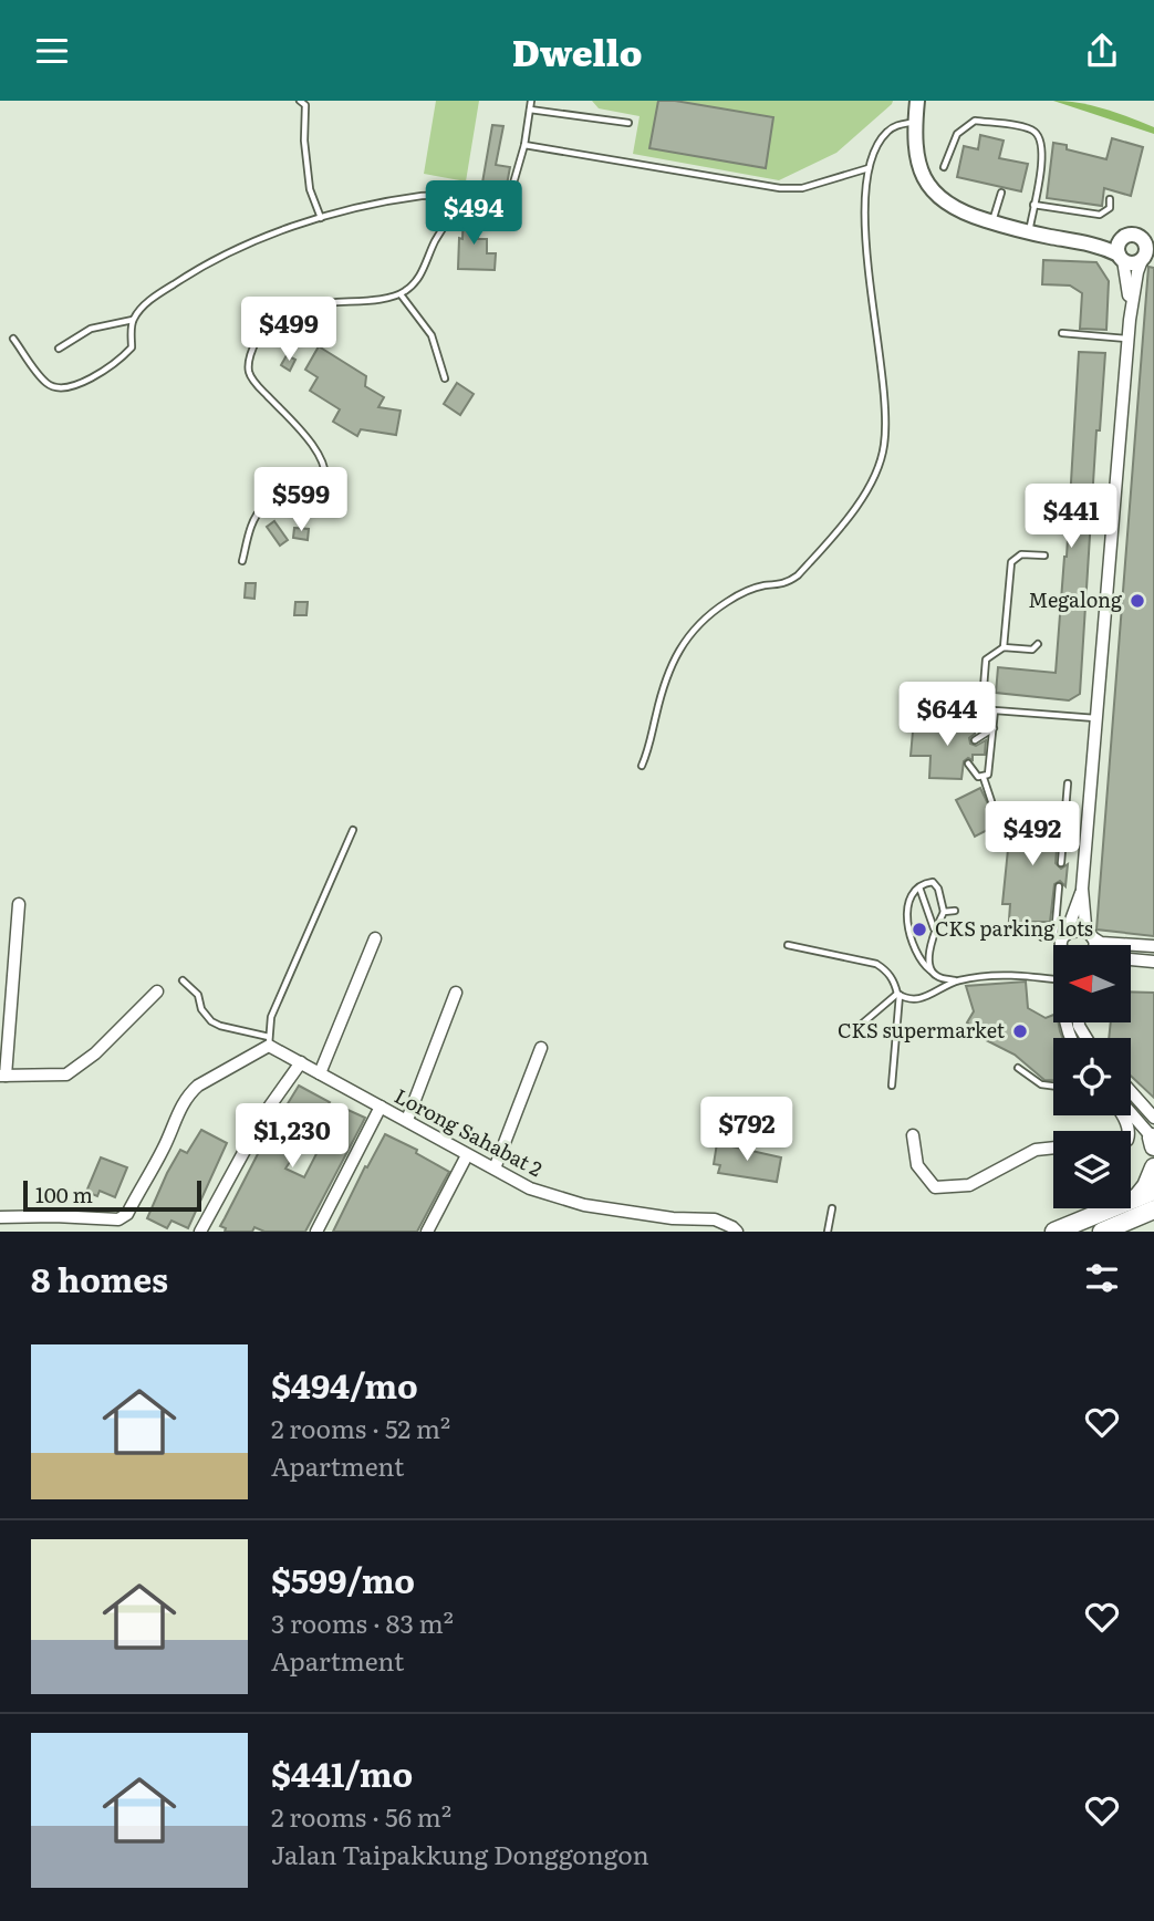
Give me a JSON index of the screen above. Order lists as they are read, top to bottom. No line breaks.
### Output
{"streets":{"street":["Lorong Sahabat 2"]},"places":["Megalong","CKS parking lots","CKS supermarket"],"scale_bar":"100 m","north":"left","page":{"header":"Dwello","price":["$494","$499","$599","$441","$644","$492","$792","$1,230"],"scale":"100 m","heading":"8 homes","list":[{"name":"$494/mo","note":"2 rooms · 52 m² · Apartment"},{"name":"$599/mo","note":"3 rooms · 83 m² · Apartment"},{"name":"$441/mo","note":"2 rooms · 56 m² · Jalan Taipakkung Donggongon"}]}}
